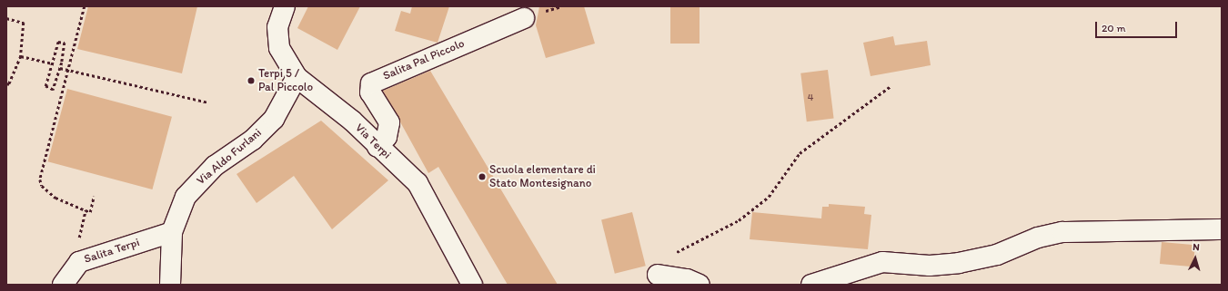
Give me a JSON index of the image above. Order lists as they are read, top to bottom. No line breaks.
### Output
{"streets":{"street":["Salita Pal Piccolo","Via Terpi","Via Aldo Furlani","Salita Terpi"]},"crossings":[["Salita Pal Piccolo","Via Terpi"],["Via Terpi","Via Aldo Furlani"],["Via Aldo Furlani","Salita Terpi"]],"places":["Terpi 5 / Pal Piccolo","Scuola elementare di Stato Montesignano"],"house_numbers":["4"],"scale_bar":"20 m","north":"top"}
